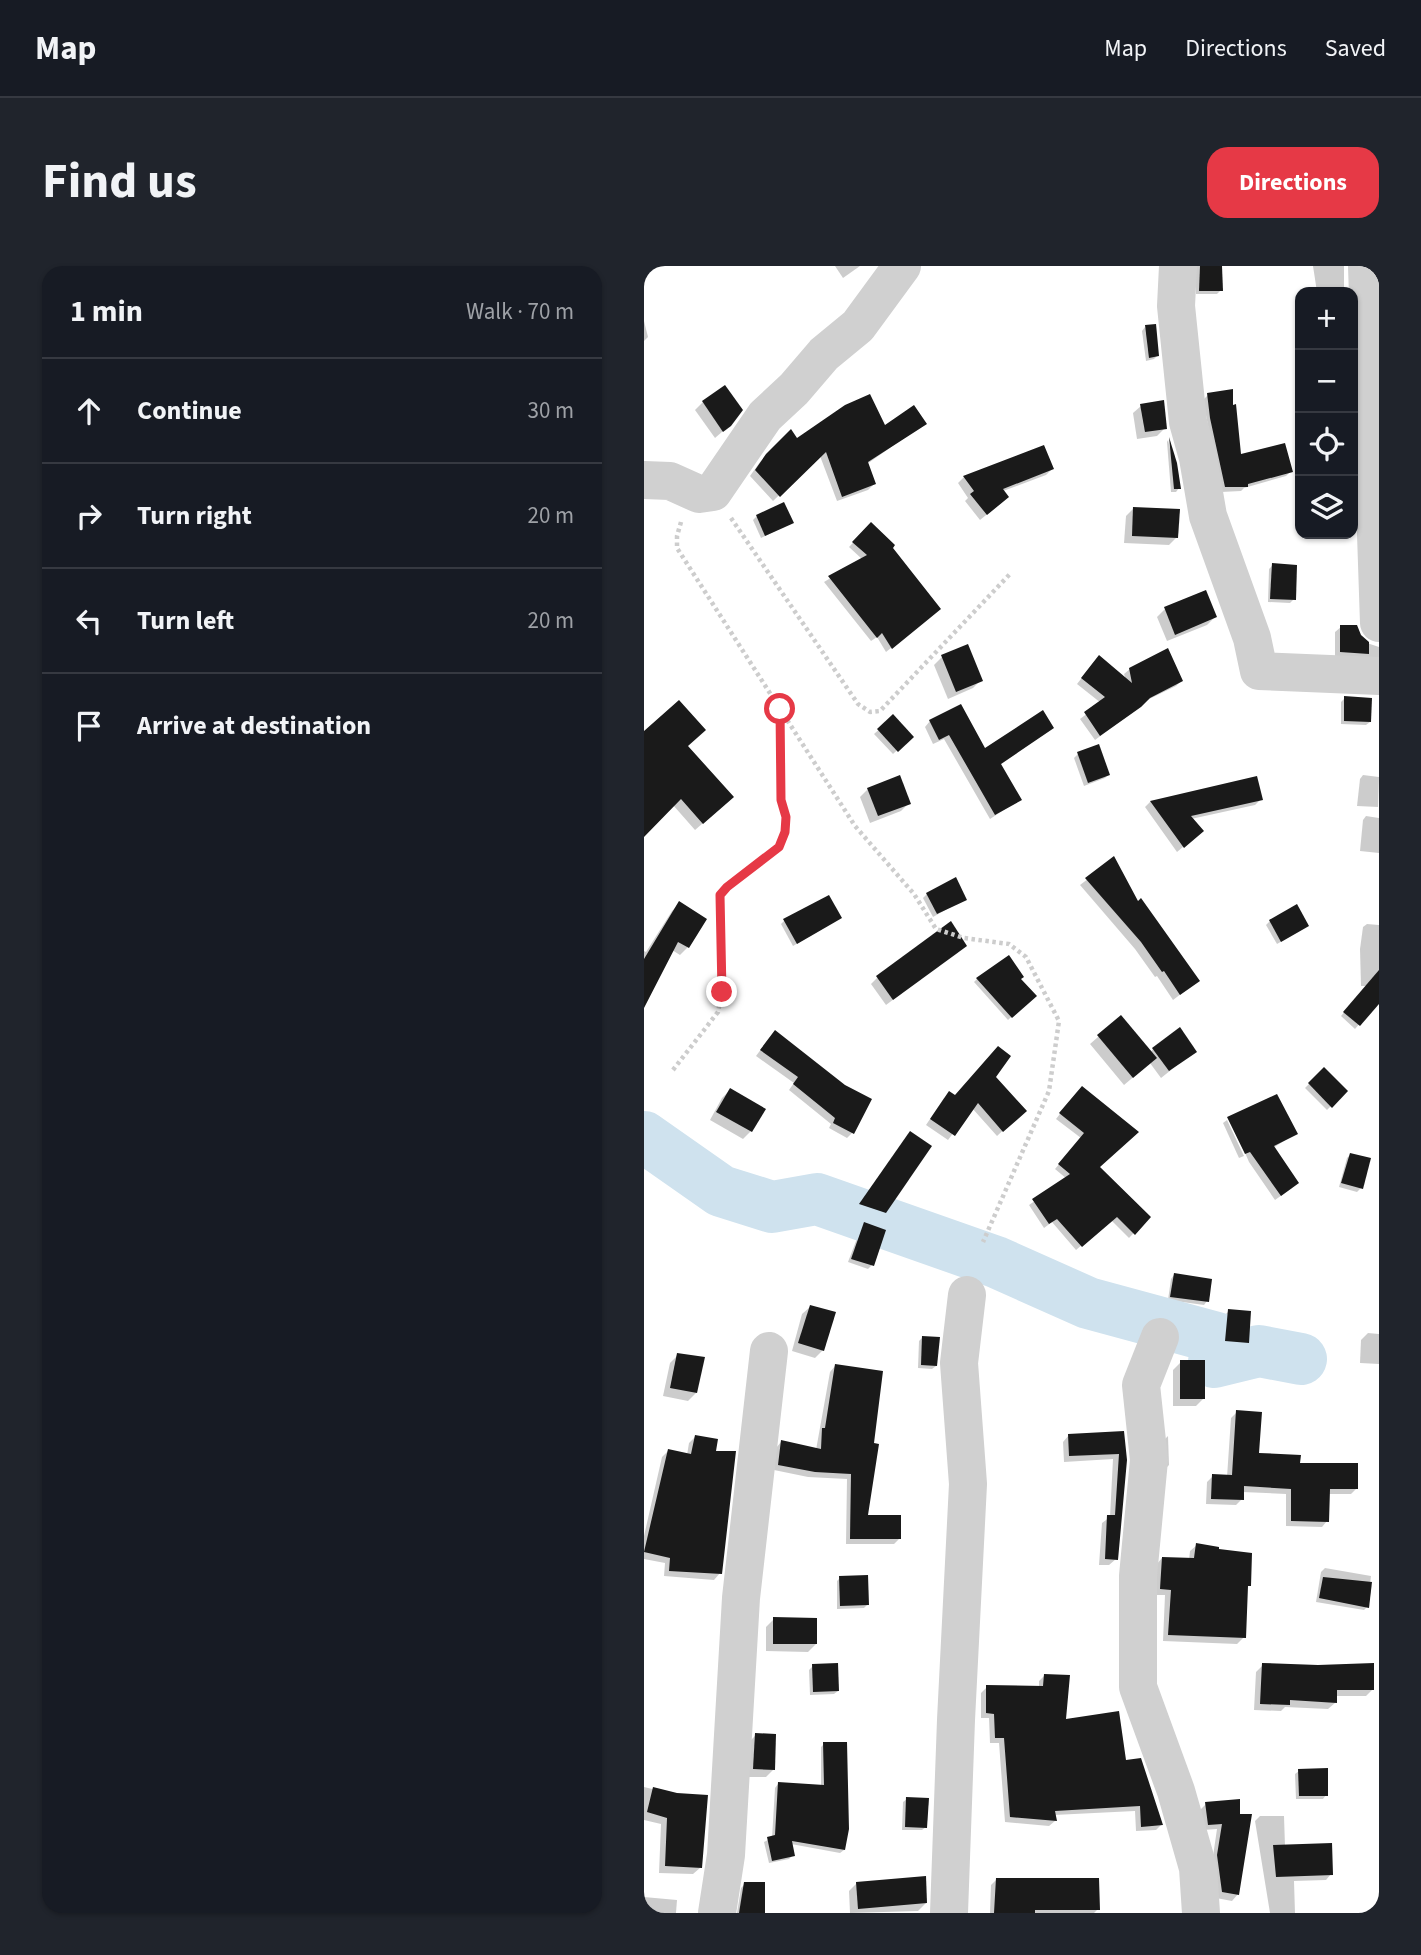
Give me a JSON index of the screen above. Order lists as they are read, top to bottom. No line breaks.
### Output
{"page":{"header":"Map","nav":["Map","Directions","Saved"],"title":"Find us","buttons":"Directions","heading":["1 min","Walk · 70 m"],"map_buttons":["+","−"],"list":[["Continue","30 m"],["Turn right","20 m"],["Turn left","20 m"],"Arrive at destination"]}}
